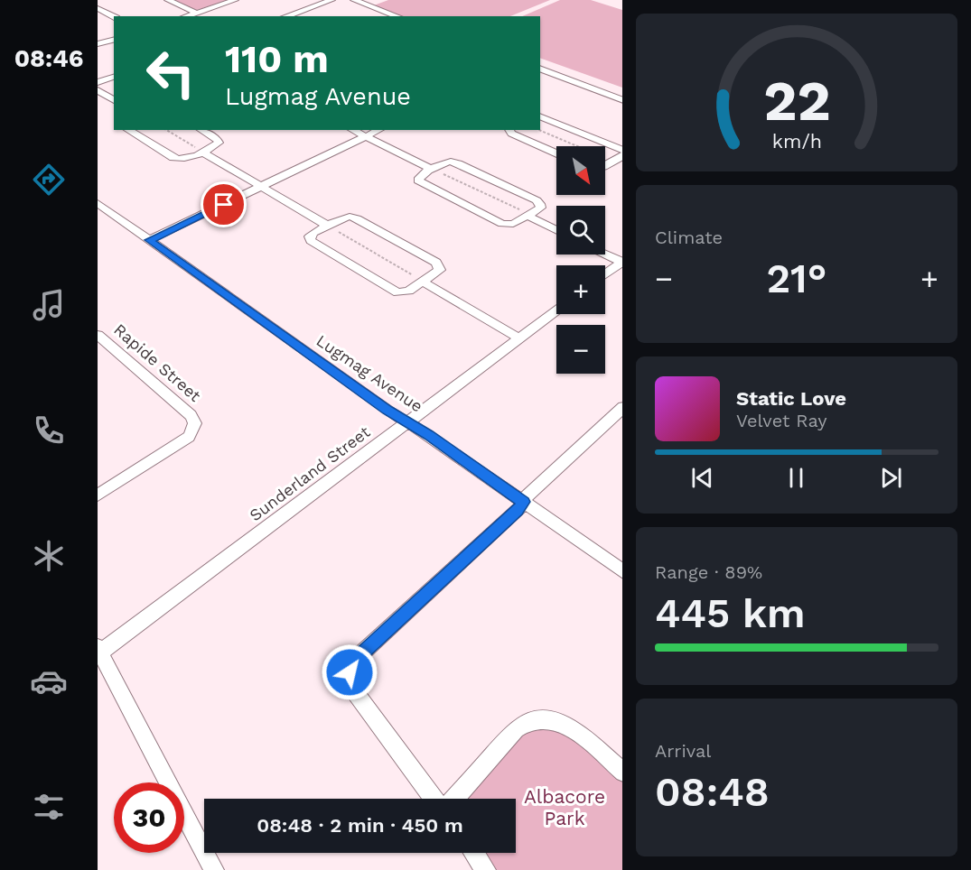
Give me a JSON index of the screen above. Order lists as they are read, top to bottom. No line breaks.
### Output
{"streets":{"street":["Rapide Street","Lugmag Avenue","Sunderland Street"]},"crossings":[["Lugmag Avenue","Sunderland Street"]],"parks":["Albacore Park"],"north":"bottom right","page":{"tabs":"08:46","turn":["110 m","Lugmag Avenue"],"map_buttons":["+","−"],"tile":["Climate",["Range · 89%","445 km"],["Arrival","08:48"]],"heat":["−","21°","+"],"song":["Static Love","Velvet Ray"],"limit":"30","trip":"08:48 · 2 min · 450 m","gauge":["22","km/h"]}}
